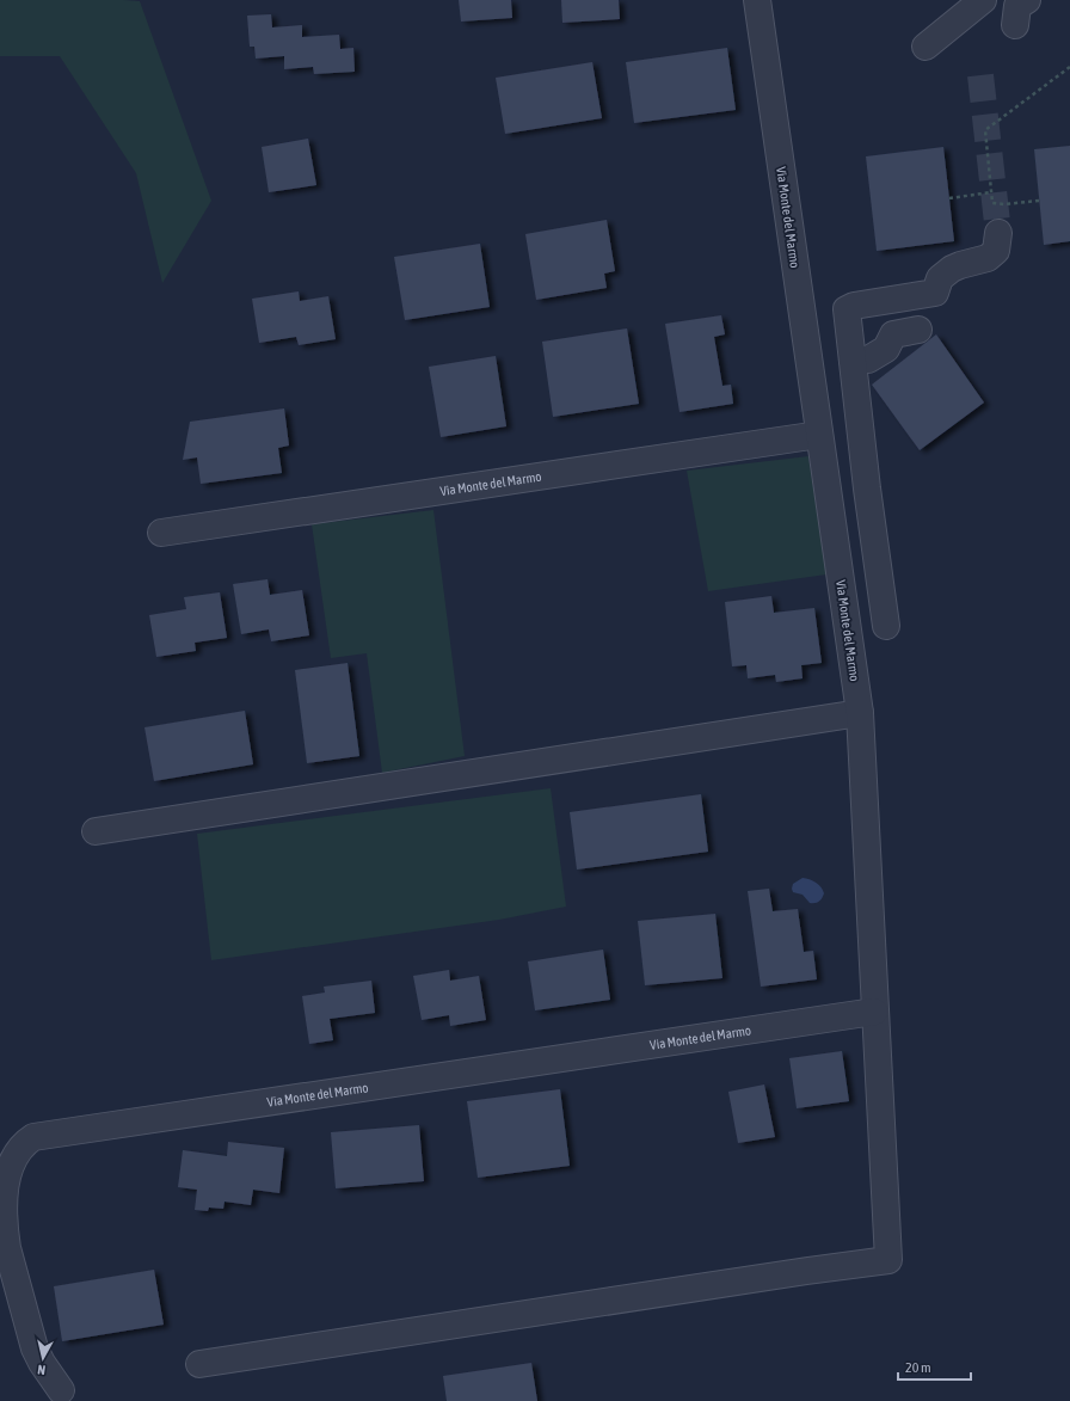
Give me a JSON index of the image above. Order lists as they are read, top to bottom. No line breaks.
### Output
{"streets":{"street":["Via Monte del Marmo"]},"scale_bar":"20 m","north":"bottom"}
